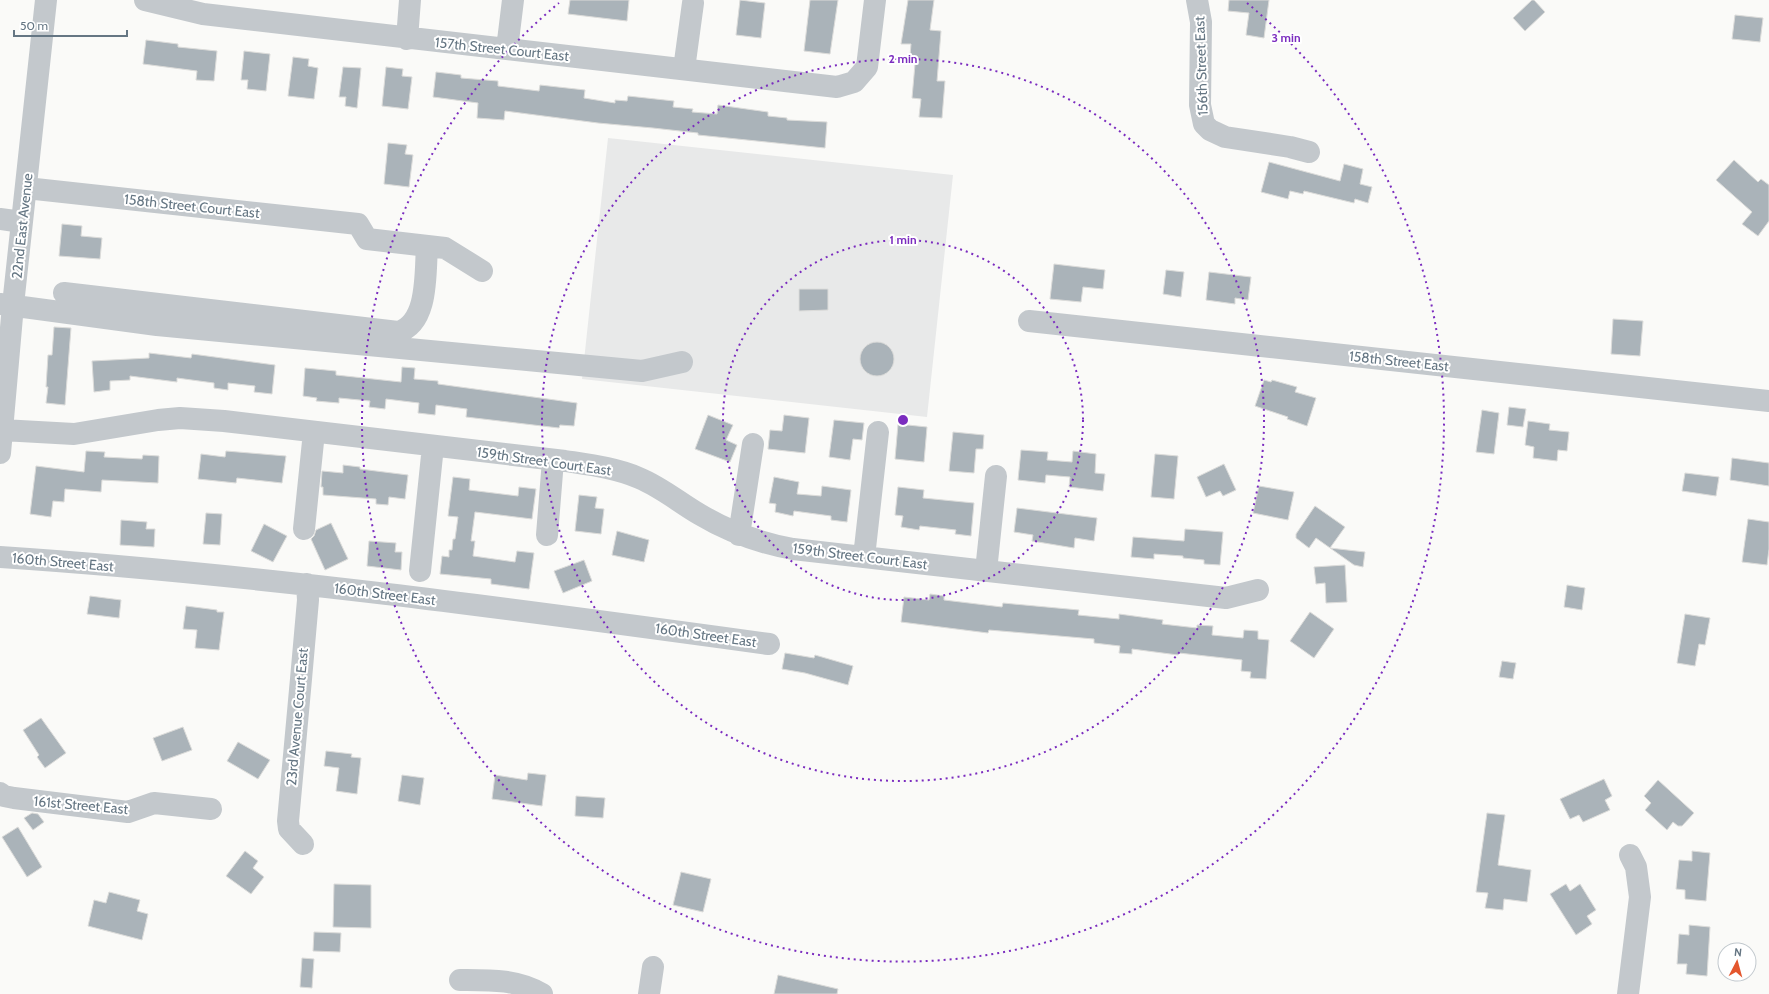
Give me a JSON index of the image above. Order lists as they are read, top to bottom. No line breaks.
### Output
{"streets":{"street":["157th Street Court East","156th Street East","158th Street Court East","22nd East Avenue","158th Street East","159th Street Court East","160th Street East","23rd Avenue Court East","161st Street East"]},"crossings":[["158th Street Court East","22nd East Avenue"],["22nd East Avenue","159th Street Court East"],["160th Street East","23rd Avenue Court East"]],"scale_bar":"50 m","north":"top","rings":["3 min","2 min","1 min"]}
